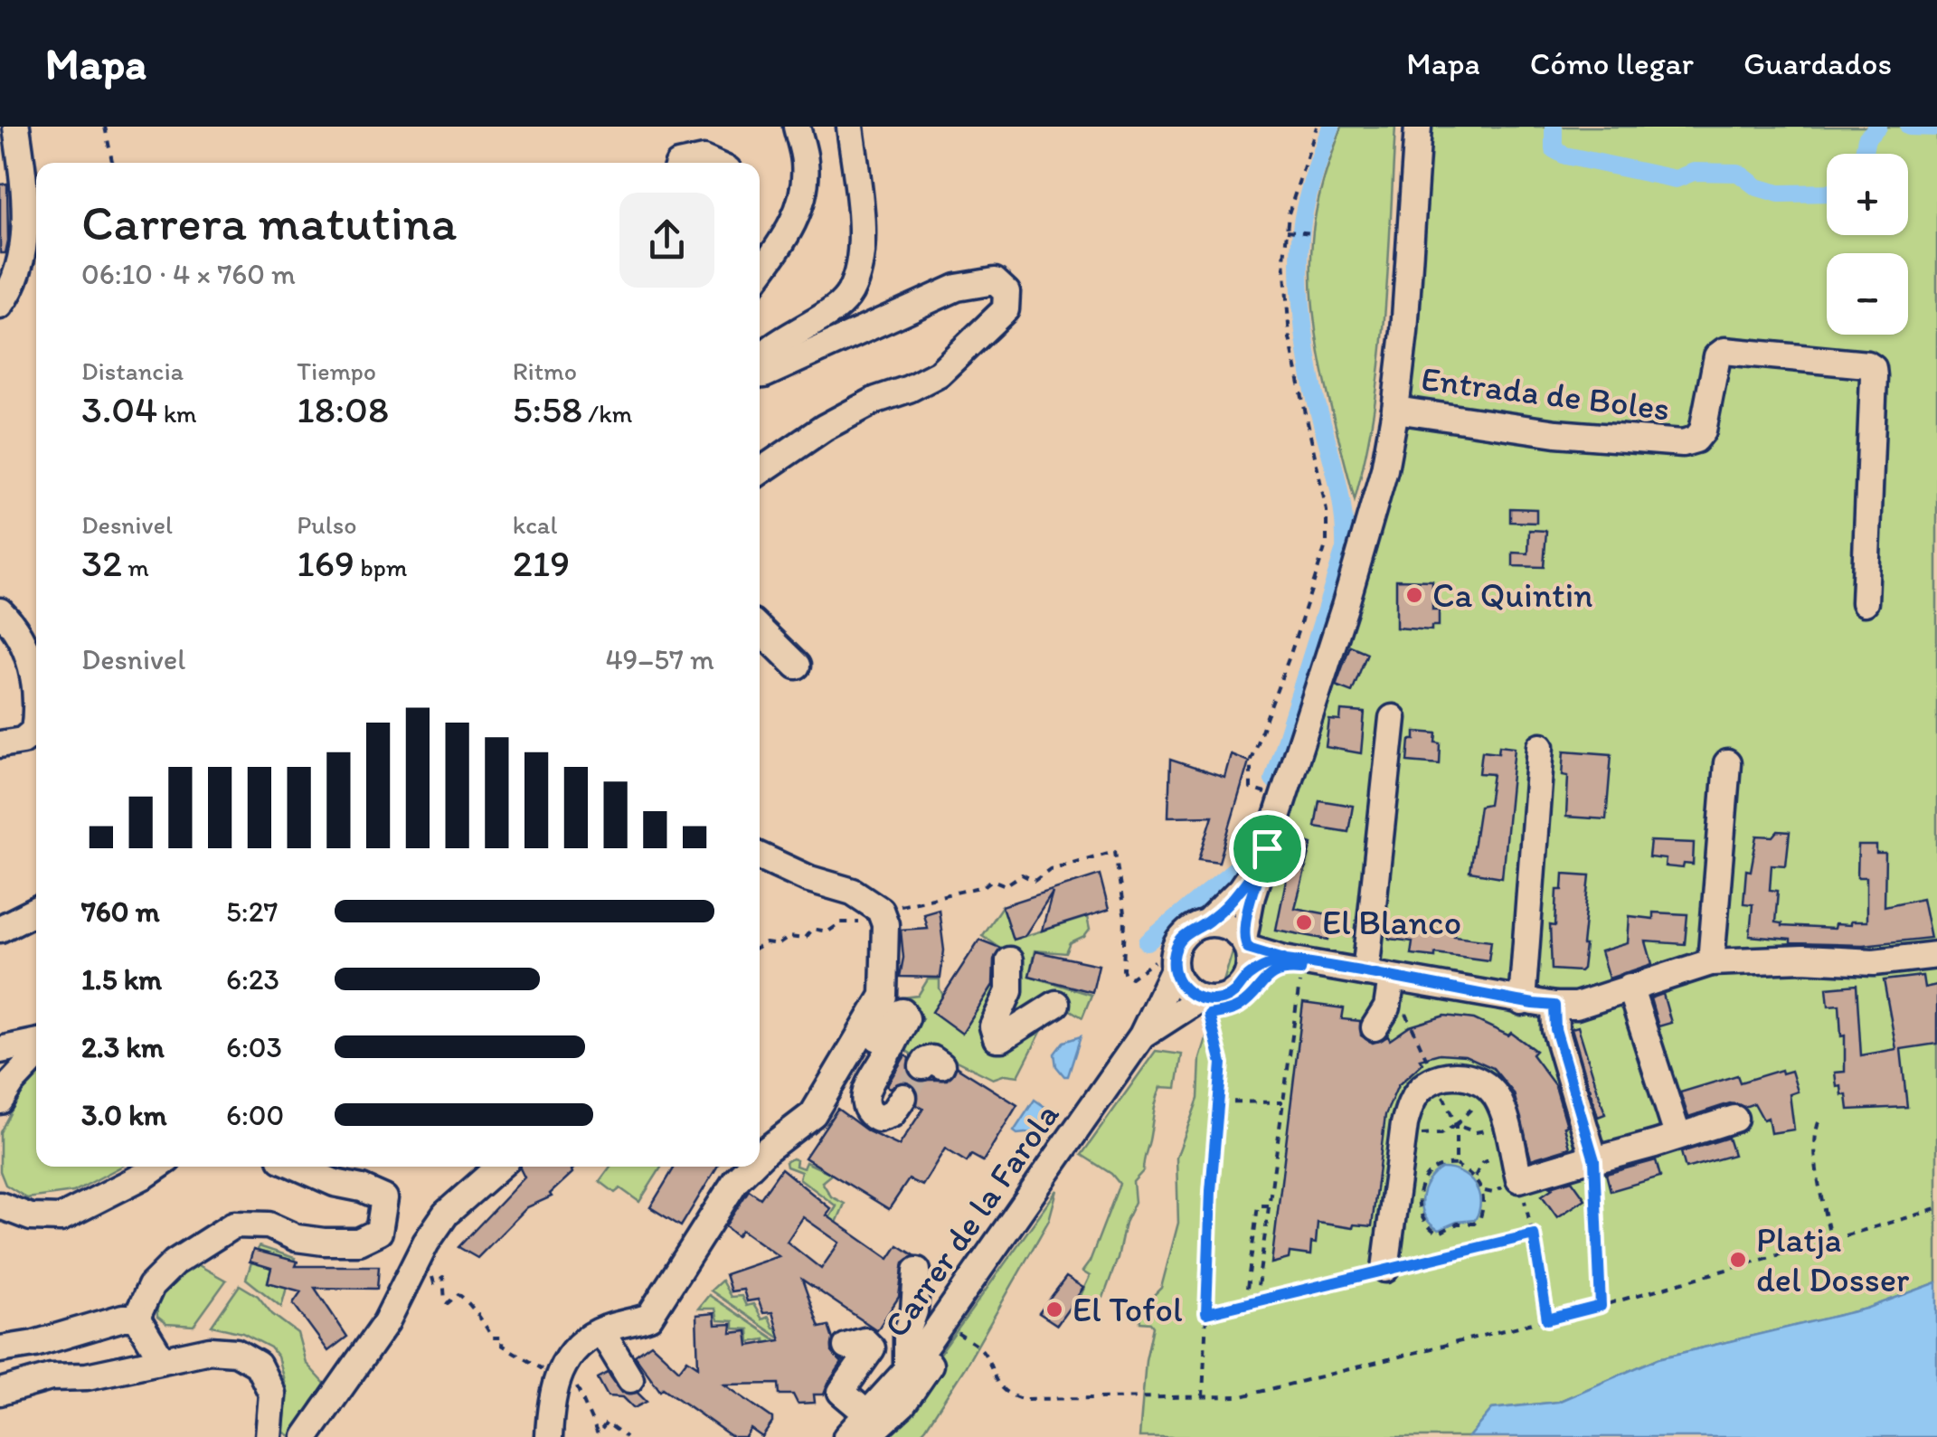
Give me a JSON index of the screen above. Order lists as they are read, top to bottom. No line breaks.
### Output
{"streets":{"street":["Entrada de Boles","Carrer de la Farola"]},"places":["Ca Quintin","El Blanco","Platja del Dosser","El Tofol"],"page":{"header":"Mapa","nav":["Mapa","Cómo llegar","Guardados"],"map_buttons":["+","−"],"heading":["Carrera matutina","06:10 · 4 × 760 m"],"stats":[["Distancia","3.04 km"],["Tiempo","18:08"],["Ritmo","5:58 /km"],["Desnivel","32 m"],["Pulso","169 bpm"],["kcal","219"]],"chart":["Desnivel","49–57 m"],"list":[{"name":"760 m","note":"5:27"},{"name":"1.5 km","note":"6:23"},{"name":"2.3 km","note":"6:03"},{"name":"3.0 km","note":"6:00"}]}}
